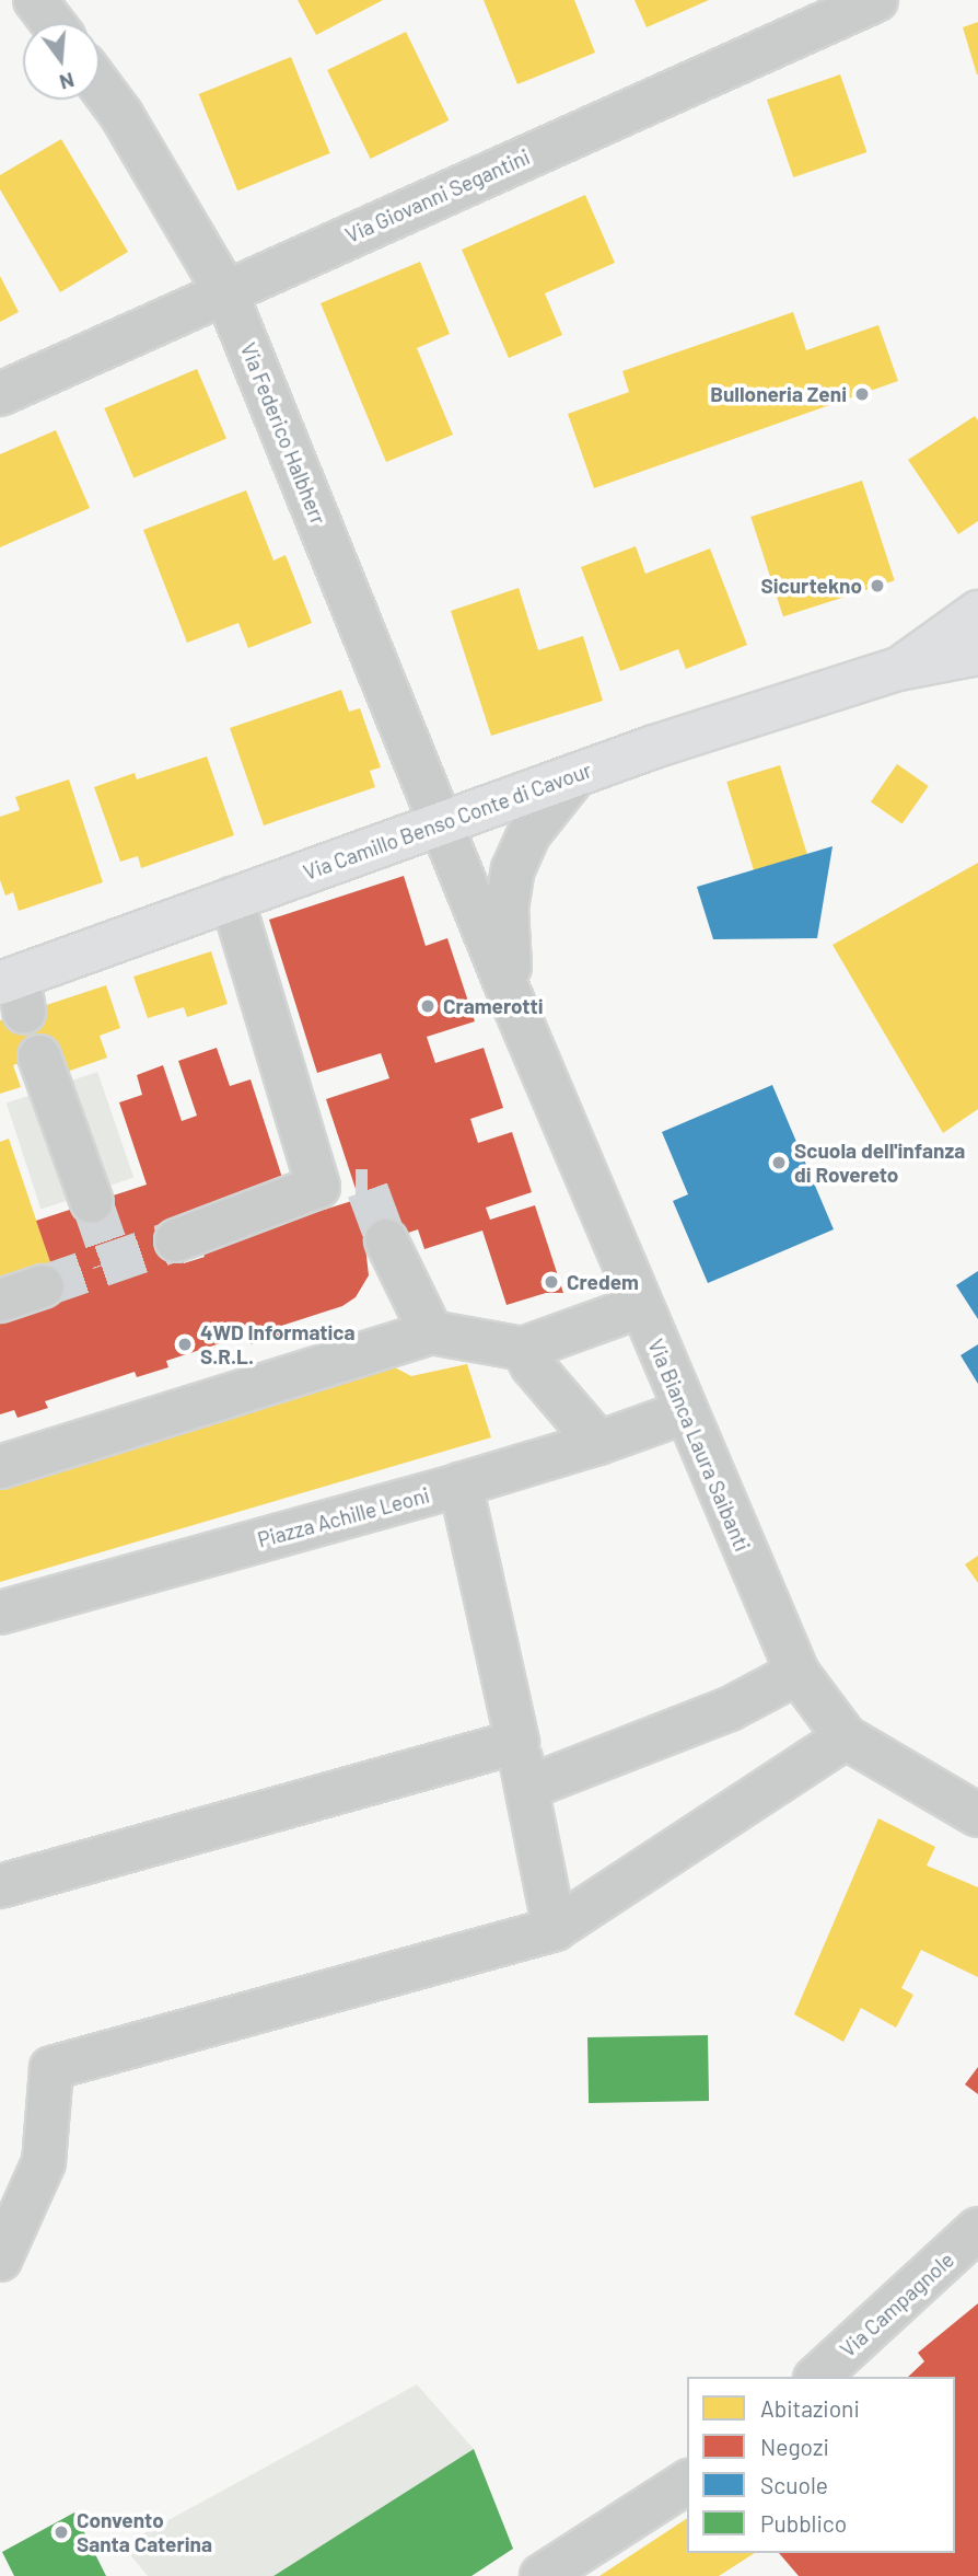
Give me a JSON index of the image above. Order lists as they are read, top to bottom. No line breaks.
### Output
{"streets":{"main road":["Via Camillo Benso Conte di Cavour"],"street":["Via Giovanni Segantini","Via Federico Halbherr","Via Bianca Laura Saibanti","Piazza Achille Leoni","Via Campagnole"]},"crossings":[["Via Giovanni Segantini","Via Federico Halbherr"],["Via Federico Halbherr","Via Camillo Benso Conte di Cavour"],["Via Federico Halbherr","Via Bianca Laura Saibanti"],["Via Camillo Benso Conte di Cavour","Via Bianca Laura Saibanti"],["Via Bianca Laura Saibanti","Piazza Achille Leoni"]],"places":["Bulloneria Zeni","Sicurtekno","Cramerotti","Scuola dell'infanza di Rovereto","Credem","4WD Informatica S.R.L.","Convento Santa Caterina"],"legend":["Abitazioni","Negozi","Scuole","Pubblico"],"north":"bottom"}
